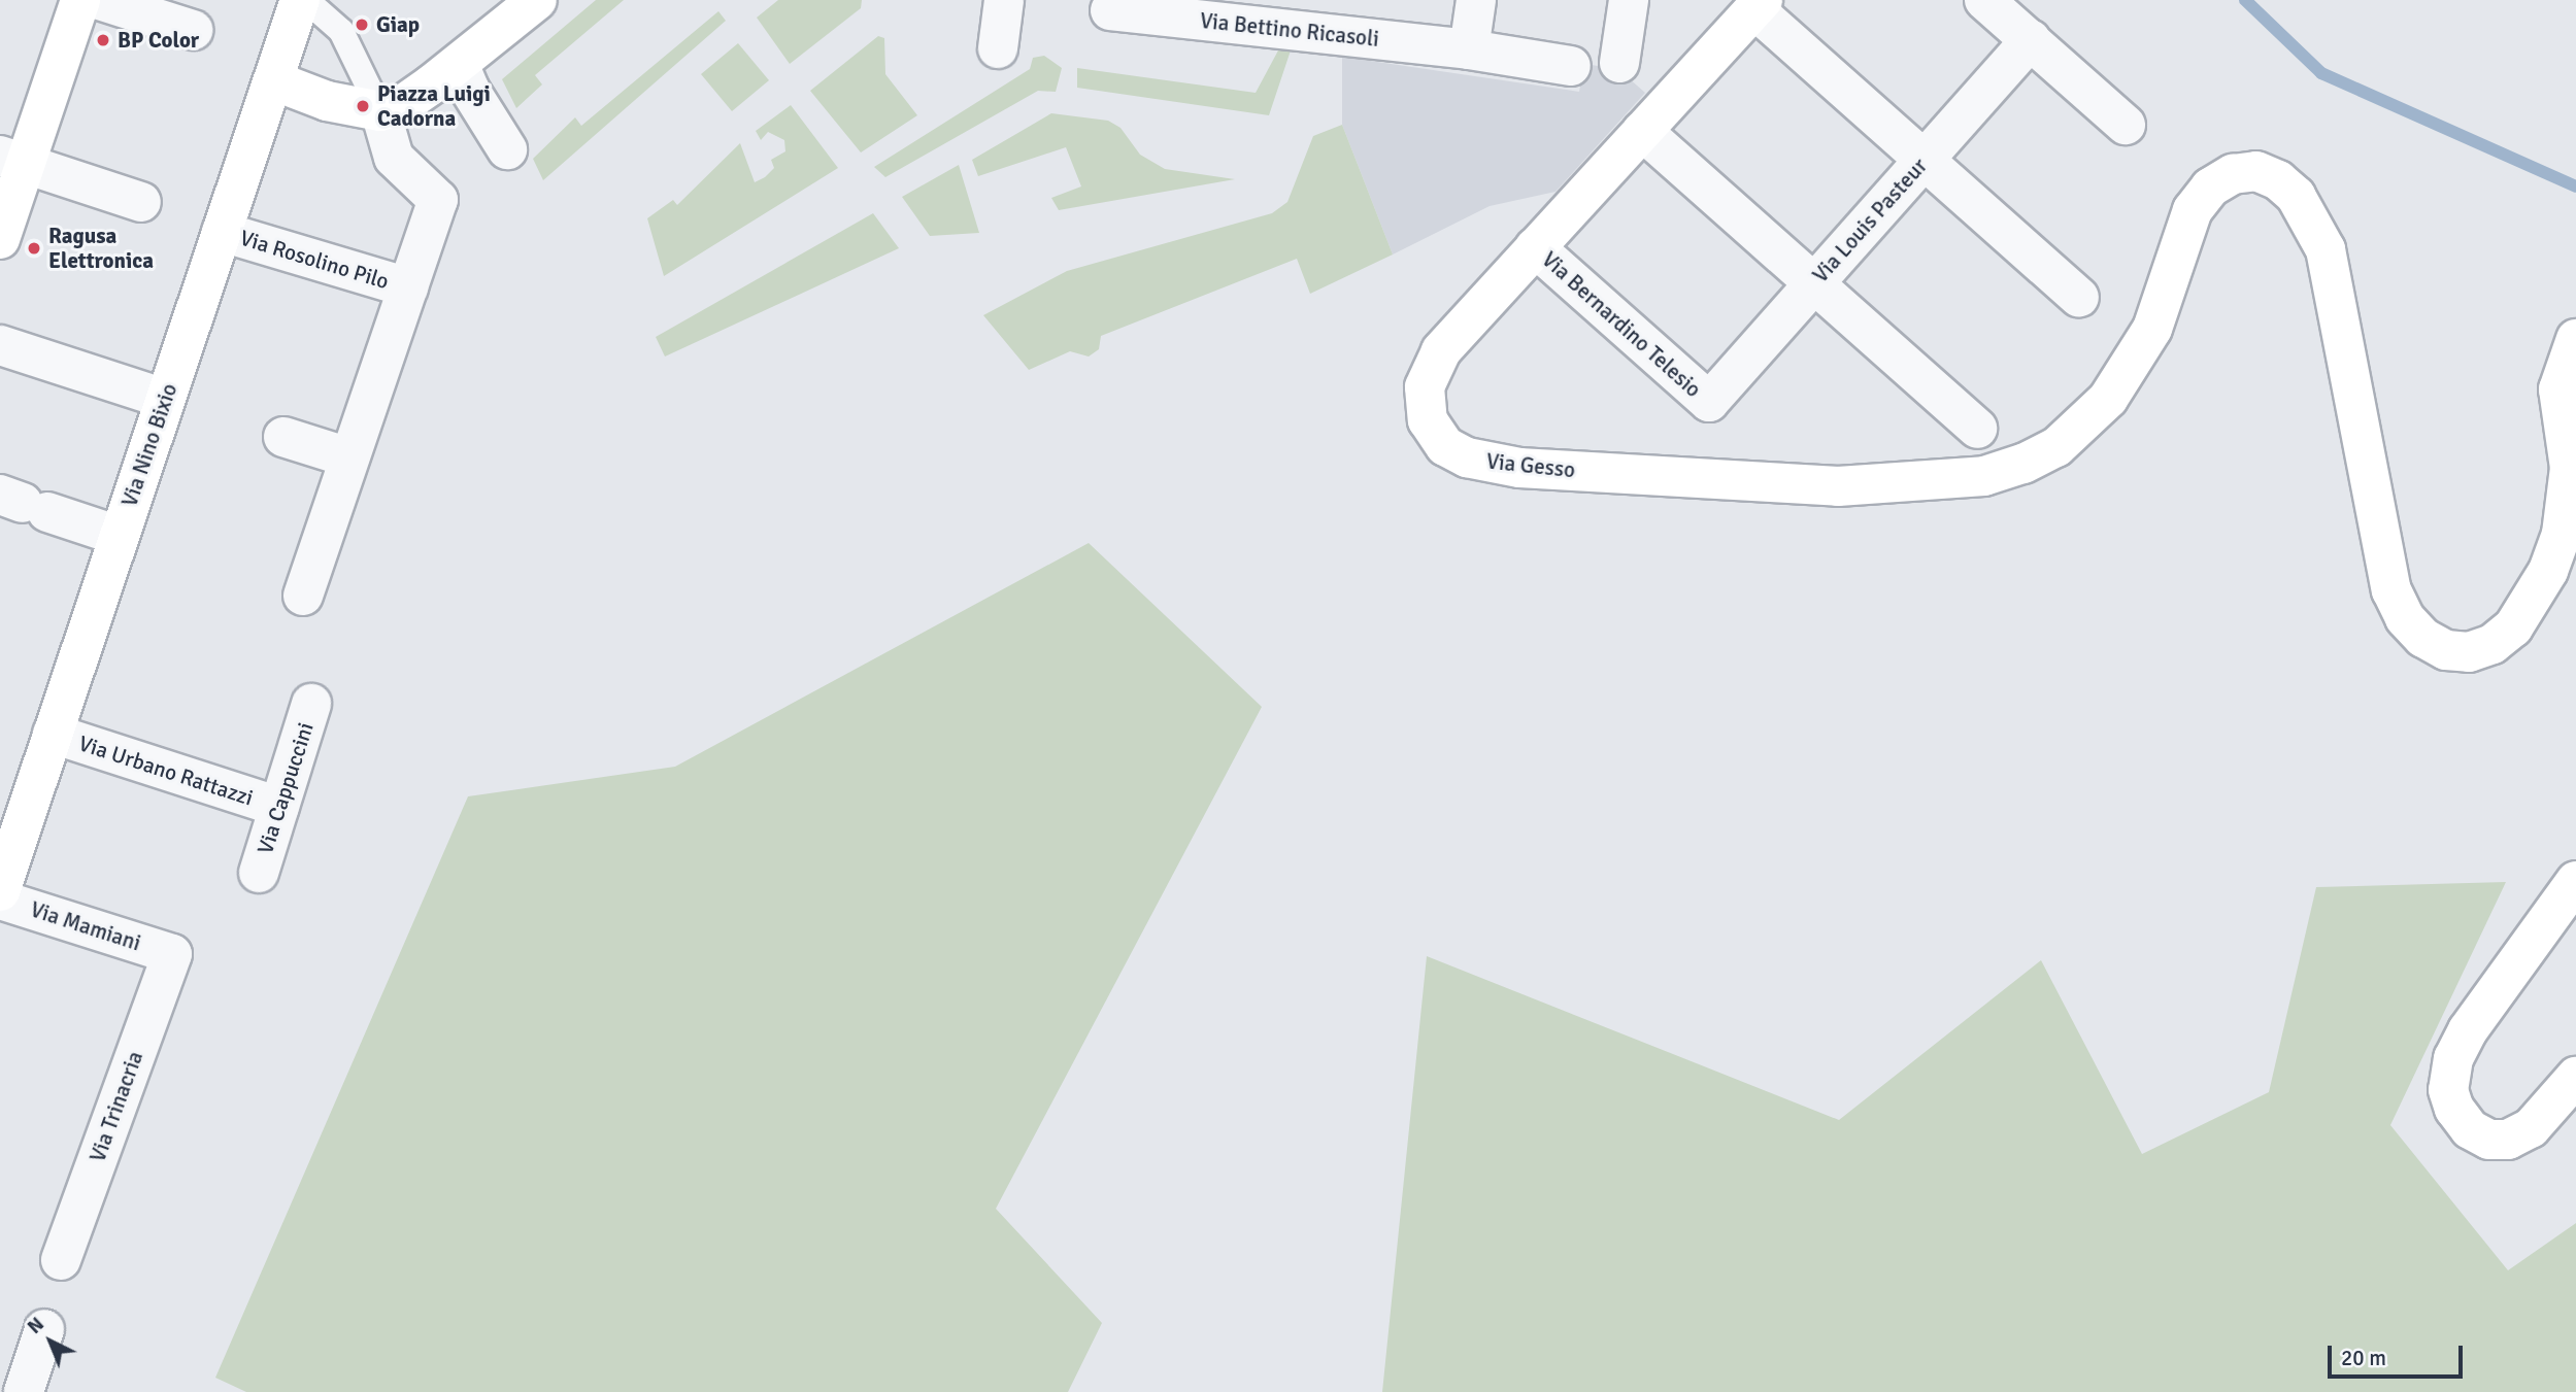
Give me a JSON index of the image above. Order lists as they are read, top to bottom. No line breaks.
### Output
{"streets":{"street":["Via Bettino Ricasoli","Via Louis Pasteur","Via Rosolino Pilo","Via Bernardino Telesio","Via Nino Bixio","Via Gesso","Via Urbano Rattazzi","Via Cappuccini","Via Mamiani","Via Trinacria"]},"crossings":[["Via Louis Pasteur","Via Bernardino Telesio"],["Via Rosolino Pilo","Via Nino Bixio"],["Via Bernardino Telesio","Via Gesso"],["Via Nino Bixio","Via Urbano Rattazzi"],["Via Urbano Rattazzi","Via Cappuccini"],["Via Mamiani","Via Trinacria"]],"places":["Giap","BP Color","Piazza Luigi Cadorna","Ragusa Elettronica"],"scale_bar":"20 m","north":"top left"}
